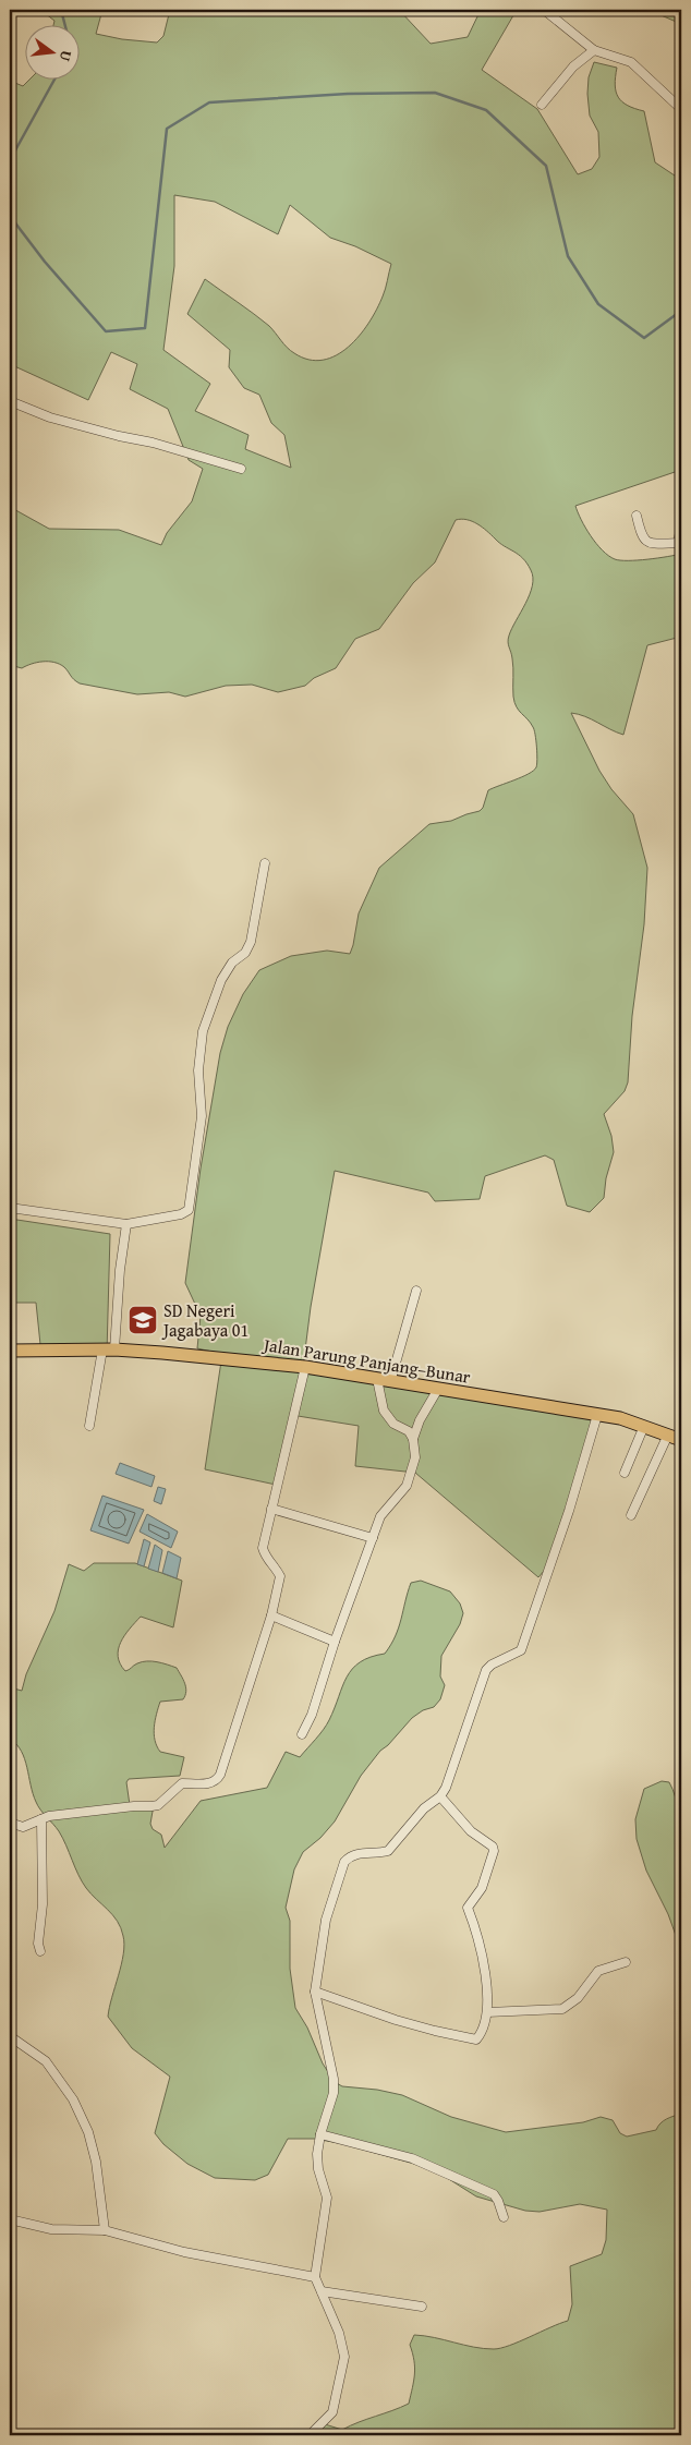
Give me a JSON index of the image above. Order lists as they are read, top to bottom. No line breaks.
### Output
{"streets":{"main road":["Jalan Parung Panjang–Bunar"]},"places":{"school or university":["SD Negeri Jagabaya 01"]},"north":"right"}
